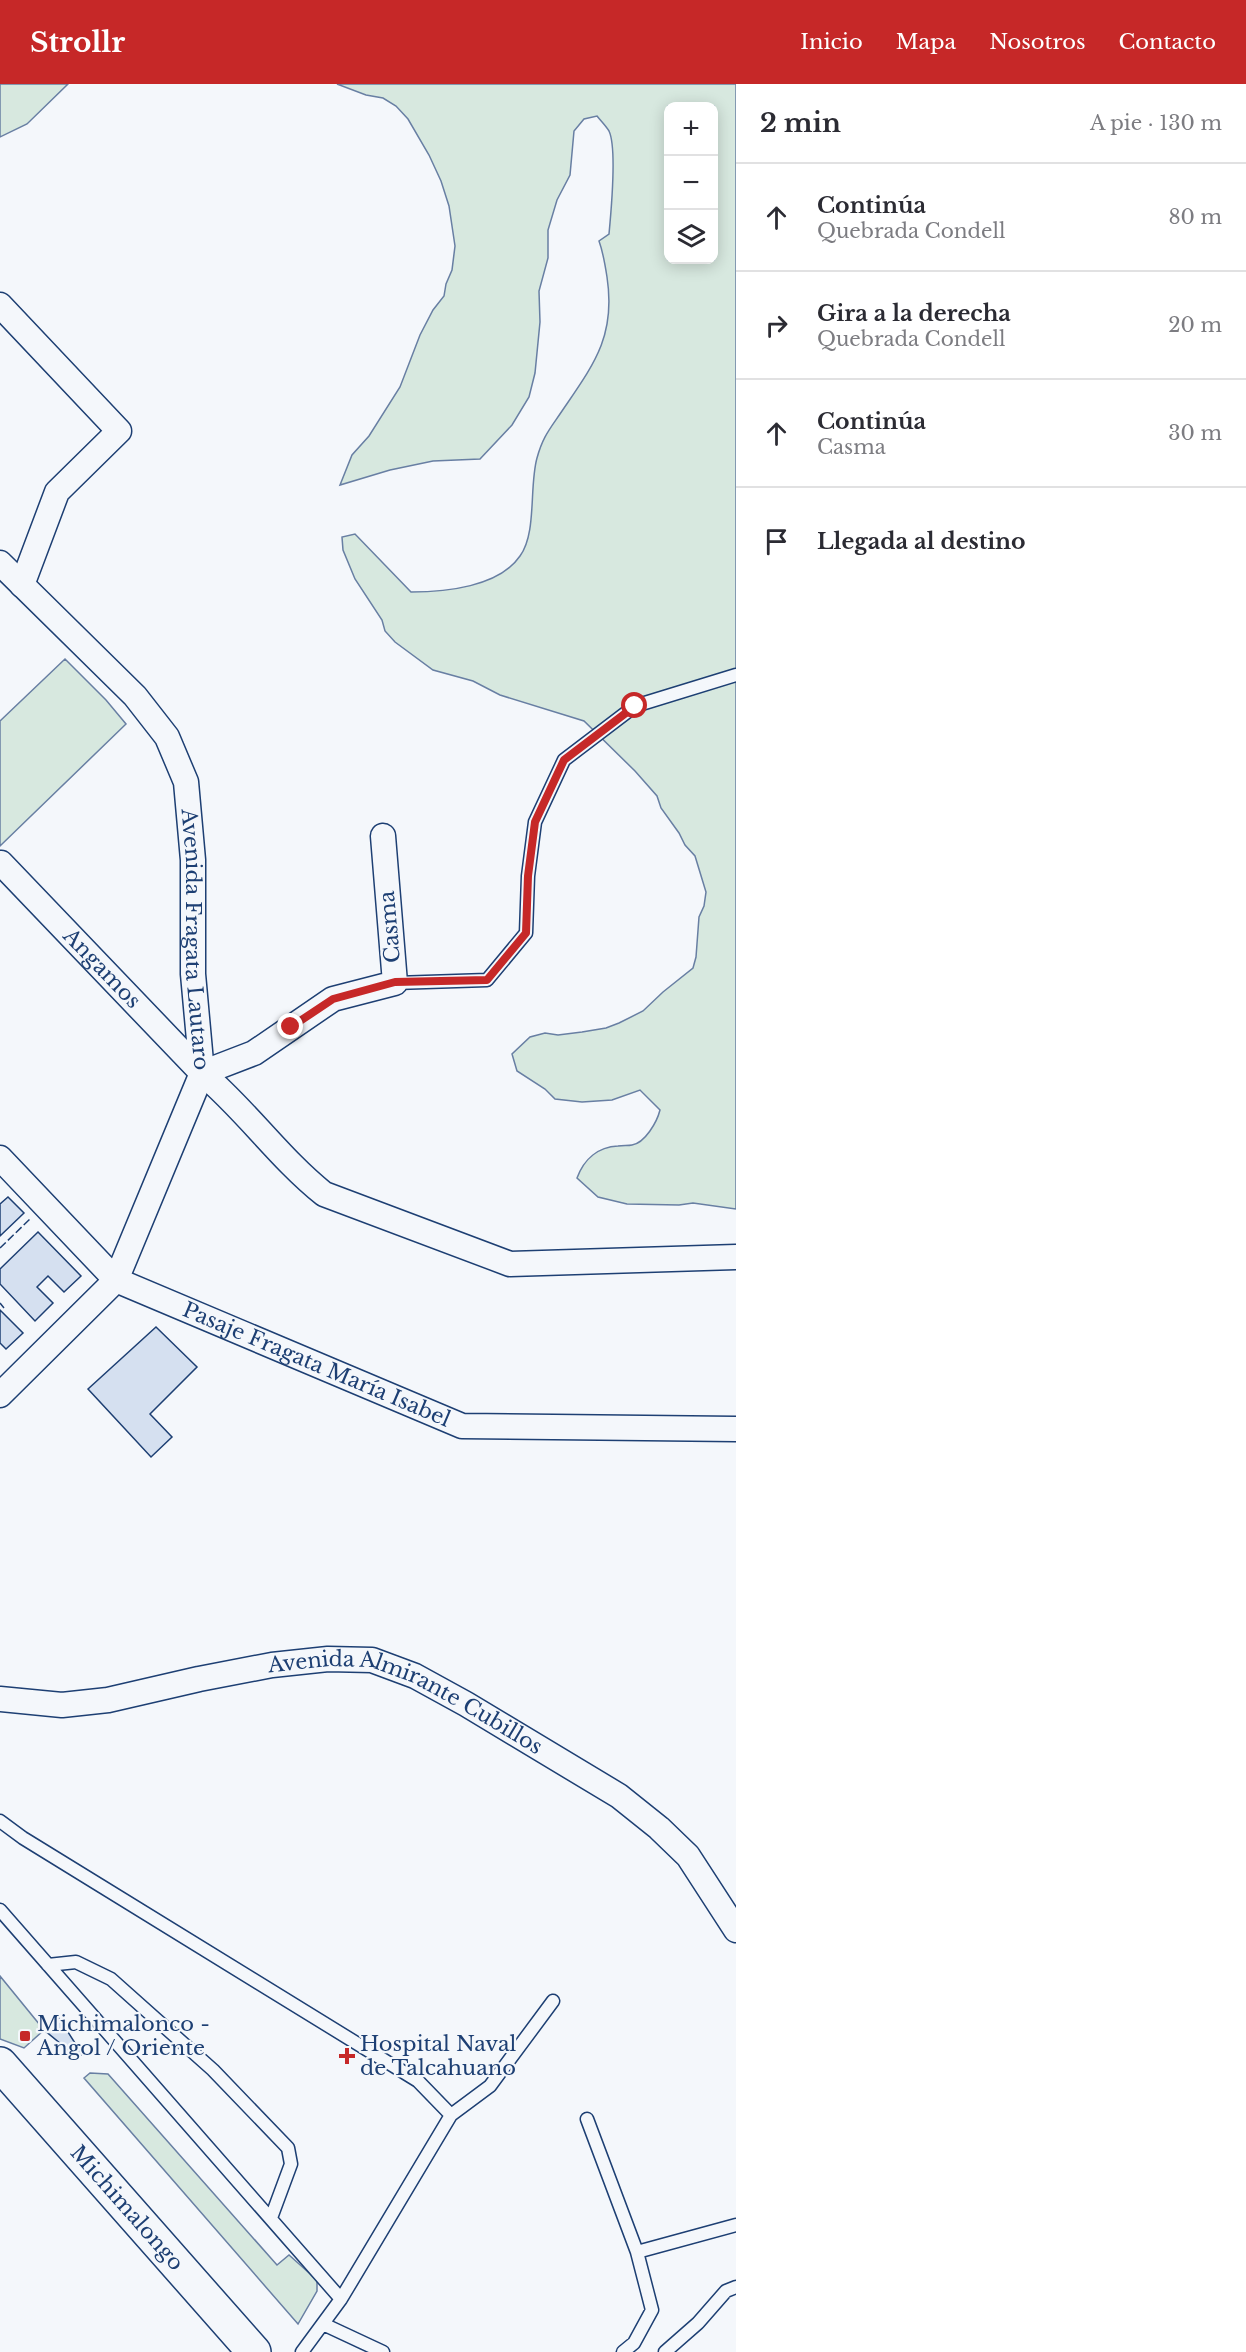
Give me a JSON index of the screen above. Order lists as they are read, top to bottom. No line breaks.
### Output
{"streets":{"main road":["Michimalongo"],"street":["Casma","Avenida Fragata Lautaro","Angamos","Pasaje Fragata María Isabel","Avenida Almirante Cubillos"]},"crossings":[["Casma","Avenida Fragata Lautaro"],["Casma","Angamos"],["Avenida Fragata Lautaro","Angamos"],["Avenida Fragata Lautaro","Pasaje Fragata María Isabel"]],"places":{"transit":["Michimalonco - Angol / Oriente"],"health":["Hospital Naval de Talcahuano"]},"page":{"header":"Strollr","nav":["Inicio","Mapa","Nosotros","Contacto"],"heading":["2 min","A pie · 130 m"],"map_buttons":["+","−"],"list":[["Continúa","Quebrada Condell","80 m"],["Gira a la derecha","Quebrada Condell","20 m"],["Continúa","Casma","30 m"],"Llegada al destino"]}}
